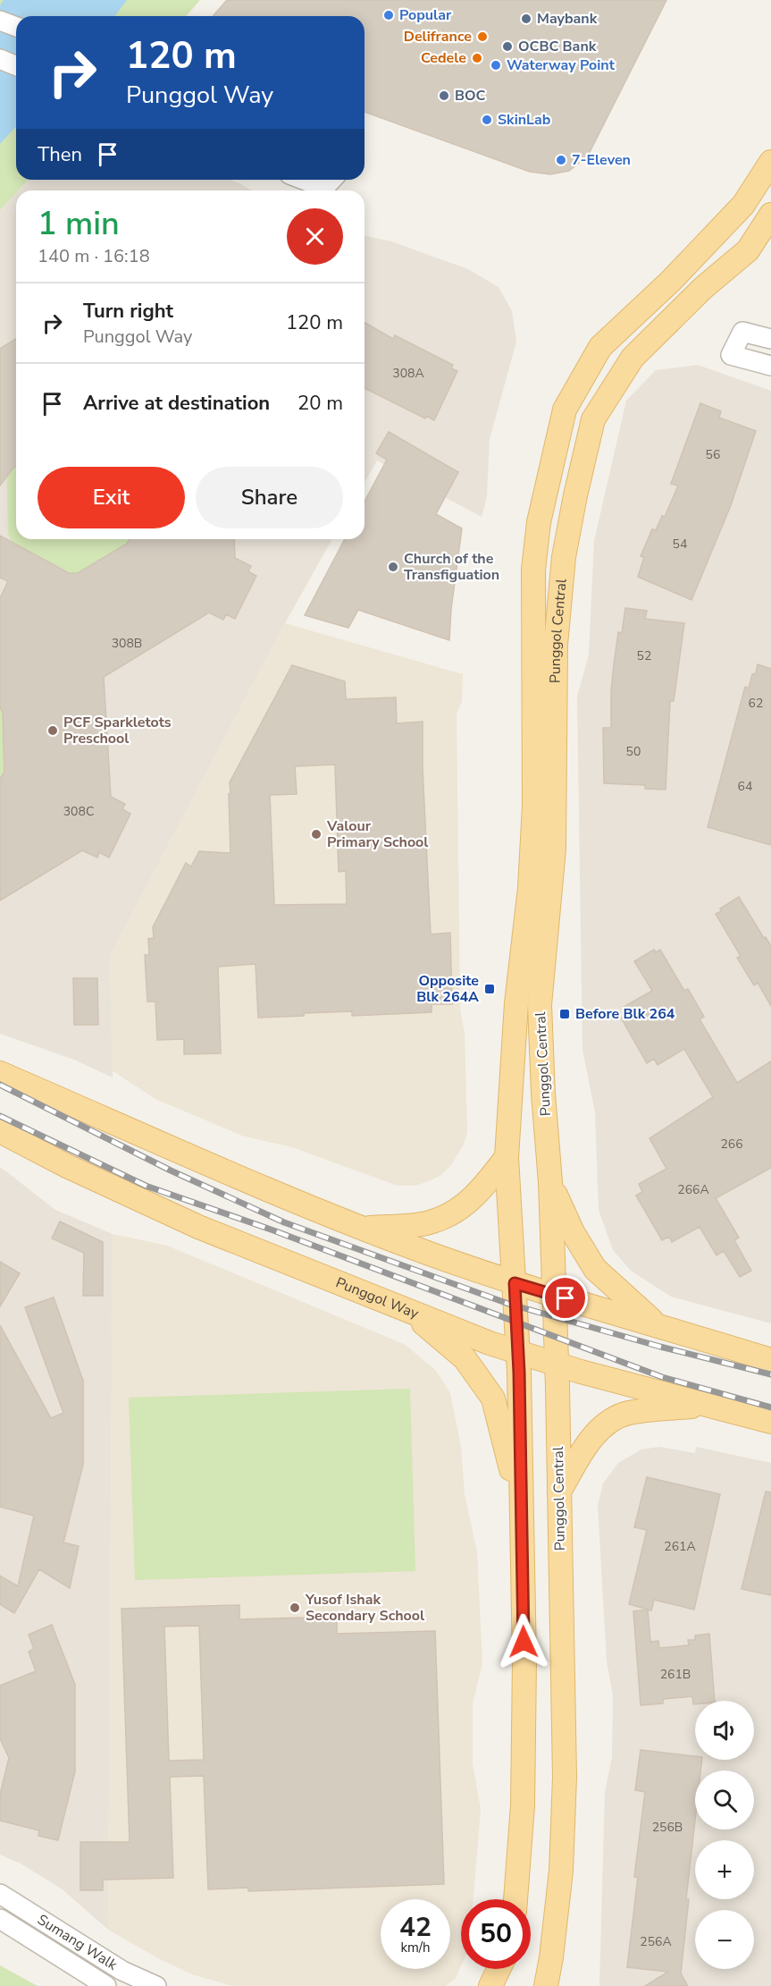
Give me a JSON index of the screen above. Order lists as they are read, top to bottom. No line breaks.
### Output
{"streets":{"main road":["Punggol Central","Punggol Way"],"street":["Sumang Walk"]},"crossings":[["Punggol Central","Punggol Way"]],"places":{"other":["Popular","Maybank","Delifrance","OCBC Bank","Cedele","Waterway Point","BOC","SkinLab","7-Eleven","Church of the Transfiguation","PCF Sparkletots Preschool","Valour Primary School","Yusof Ishak Secondary School"],"transit":["Opposite Blk 264A","Before Blk 264"]},"house_numbers":["308A","56","54","308B","52","62","50","64","308C","266","266A","261A","261B","256B","256A"],"page":{"turn":["120 m","Punggol Way"],"then":"Then","heading":["1 min","140 m · 16:18"],"list":[{"name":"Turn right","note":"Punggol Way","value":"120 m"},{"name":"Arrive at destination","value":"20 m"}],"buttons":["Exit","Share"],"map_buttons":["+","−"],"speed":"42 km/h","limit":"50"}}
